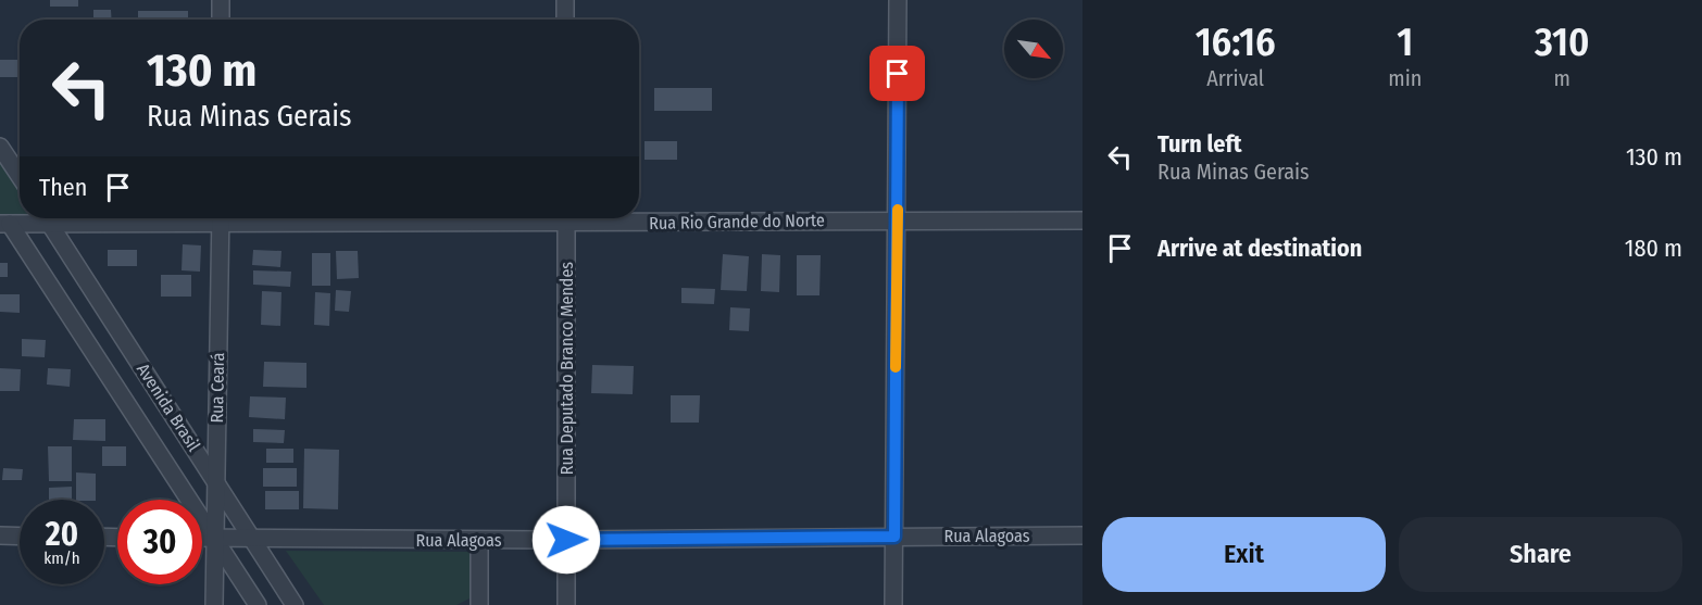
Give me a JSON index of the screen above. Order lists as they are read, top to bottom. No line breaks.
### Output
{"streets":{"street":["Rua Rio Grande do Norte","Rua Deputado Branco Mendes","Rua Ceará","Avenida Brasil","Rua Alagoas"]},"crossings":[["Rua Rio Grande do Norte","Avenida Brasil"],["Rua Deputado Branco Mendes","Rua Alagoas"],["Rua Ceará","Avenida Brasil"],["Rua Ceará","Rua Alagoas"],["Avenida Brasil","Rua Alagoas"]],"north":"bottom right","page":{"eta":["16:16","Arrival","1","min","310","m"],"turn":["130 m","Rua Minas Gerais"],"list":[{"name":"Turn left","note":"Rua Minas Gerais","value":"130 m"},{"name":"Arrive at destination","value":"180 m"}],"then":"Then","speed":"20 km/h","limit":"30","buttons":["Exit","Share"]}}
